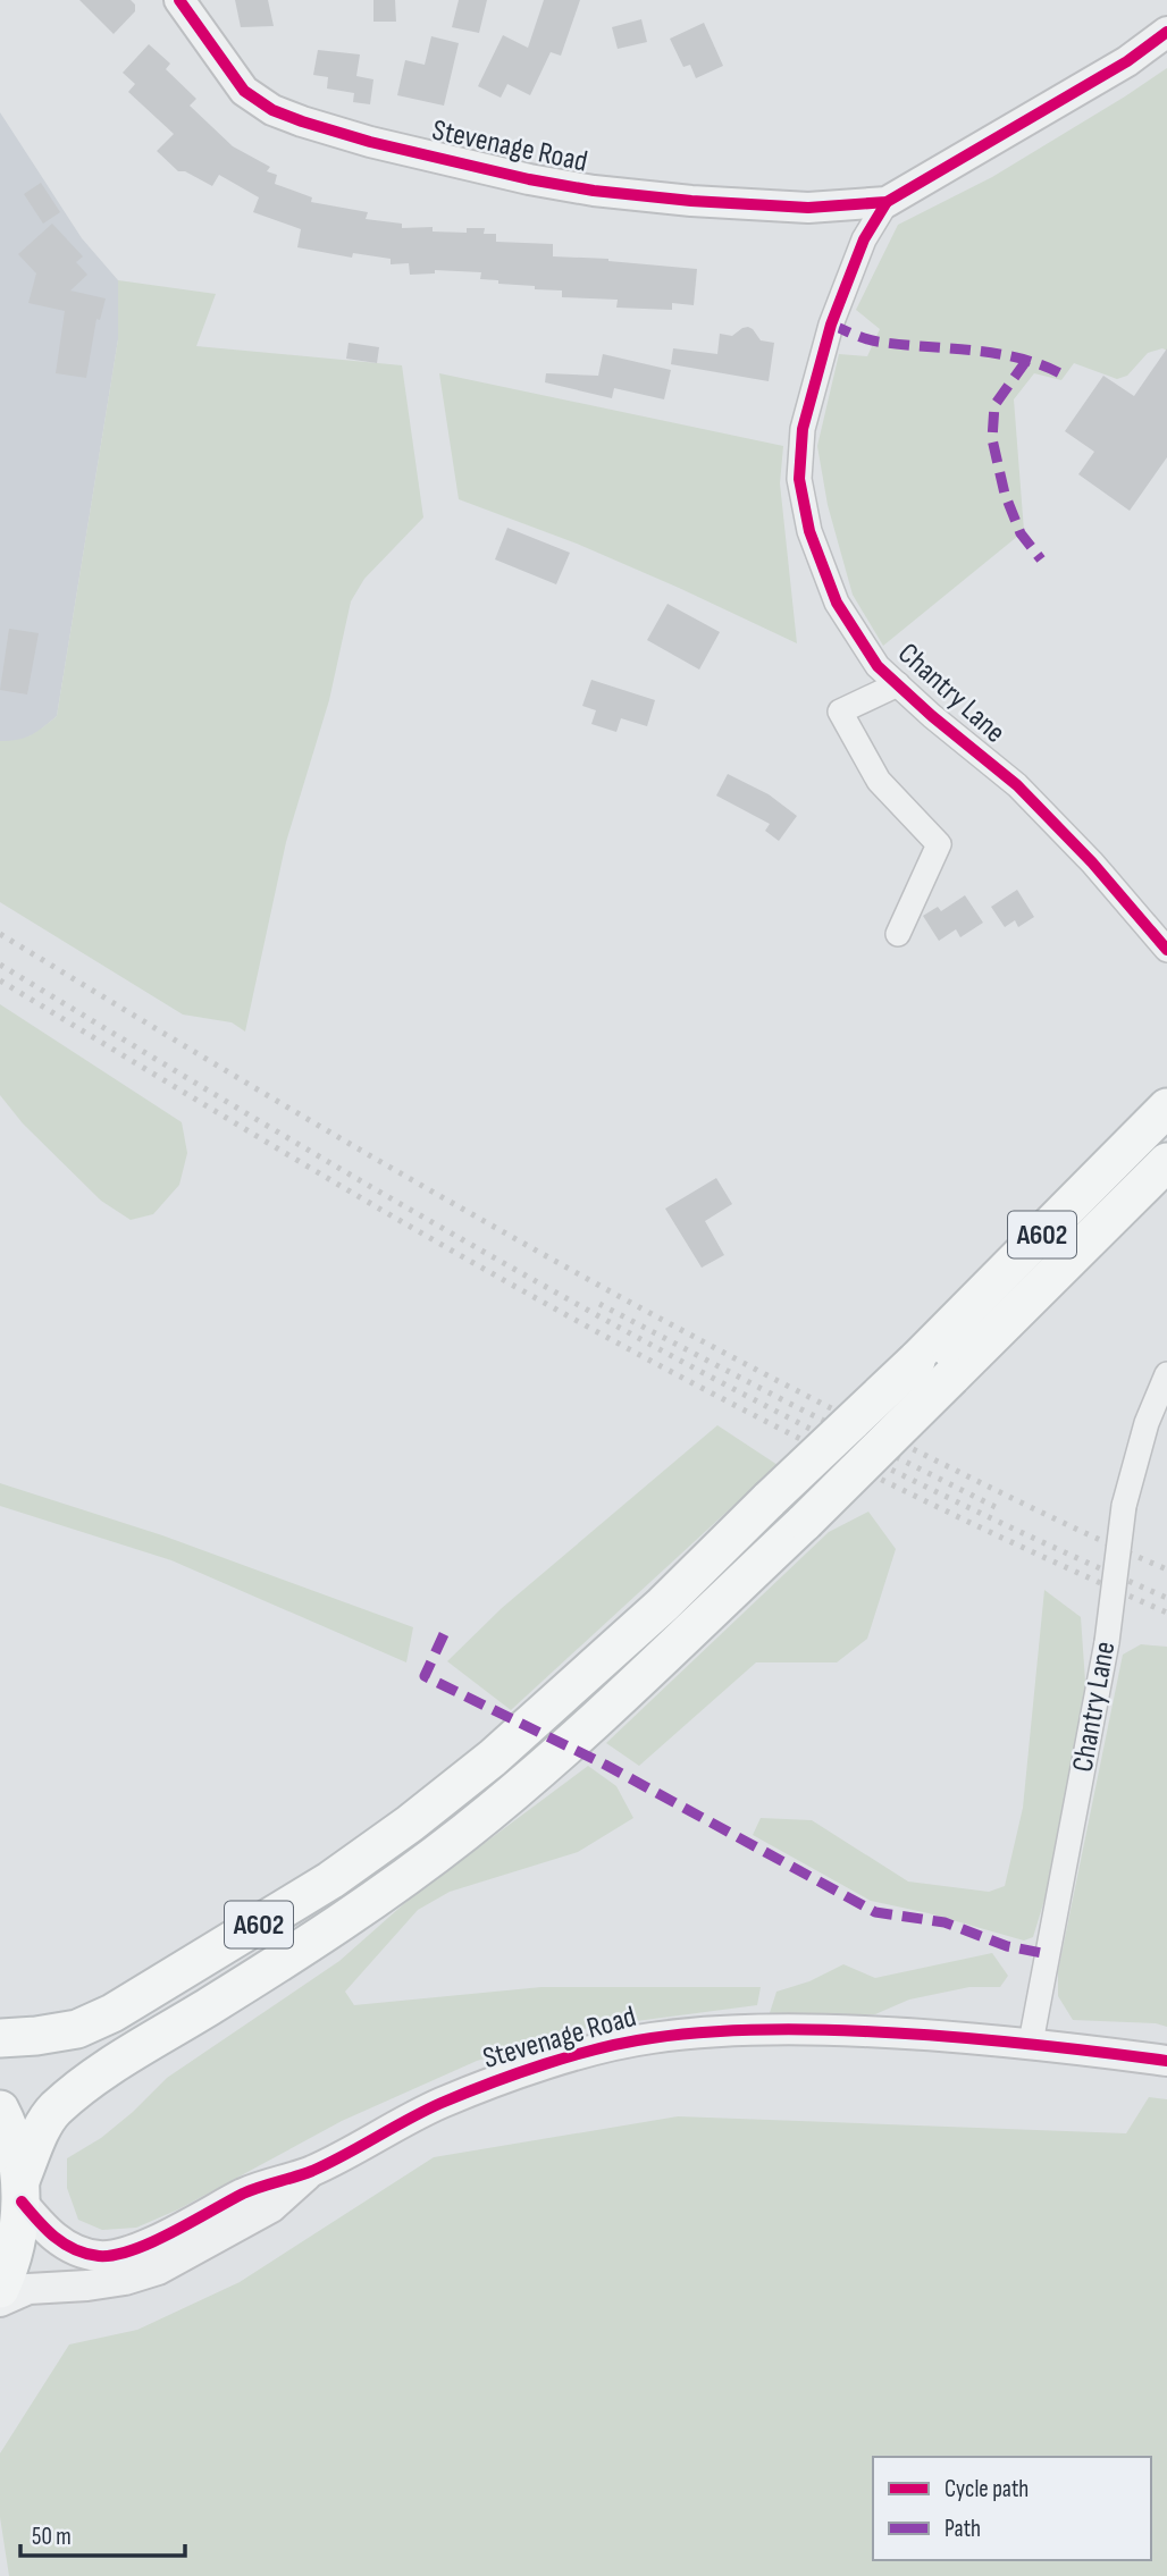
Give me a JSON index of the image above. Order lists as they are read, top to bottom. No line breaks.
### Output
{"streets":{"main road":["A602"],"street":["Stevenage Road","Chantry Lane"]},"crossings":[["Stevenage Road","Chantry Lane"],["Stevenage Road","A602"]],"legend":["Cycle path","Path"],"scale_bar":"50 m"}
